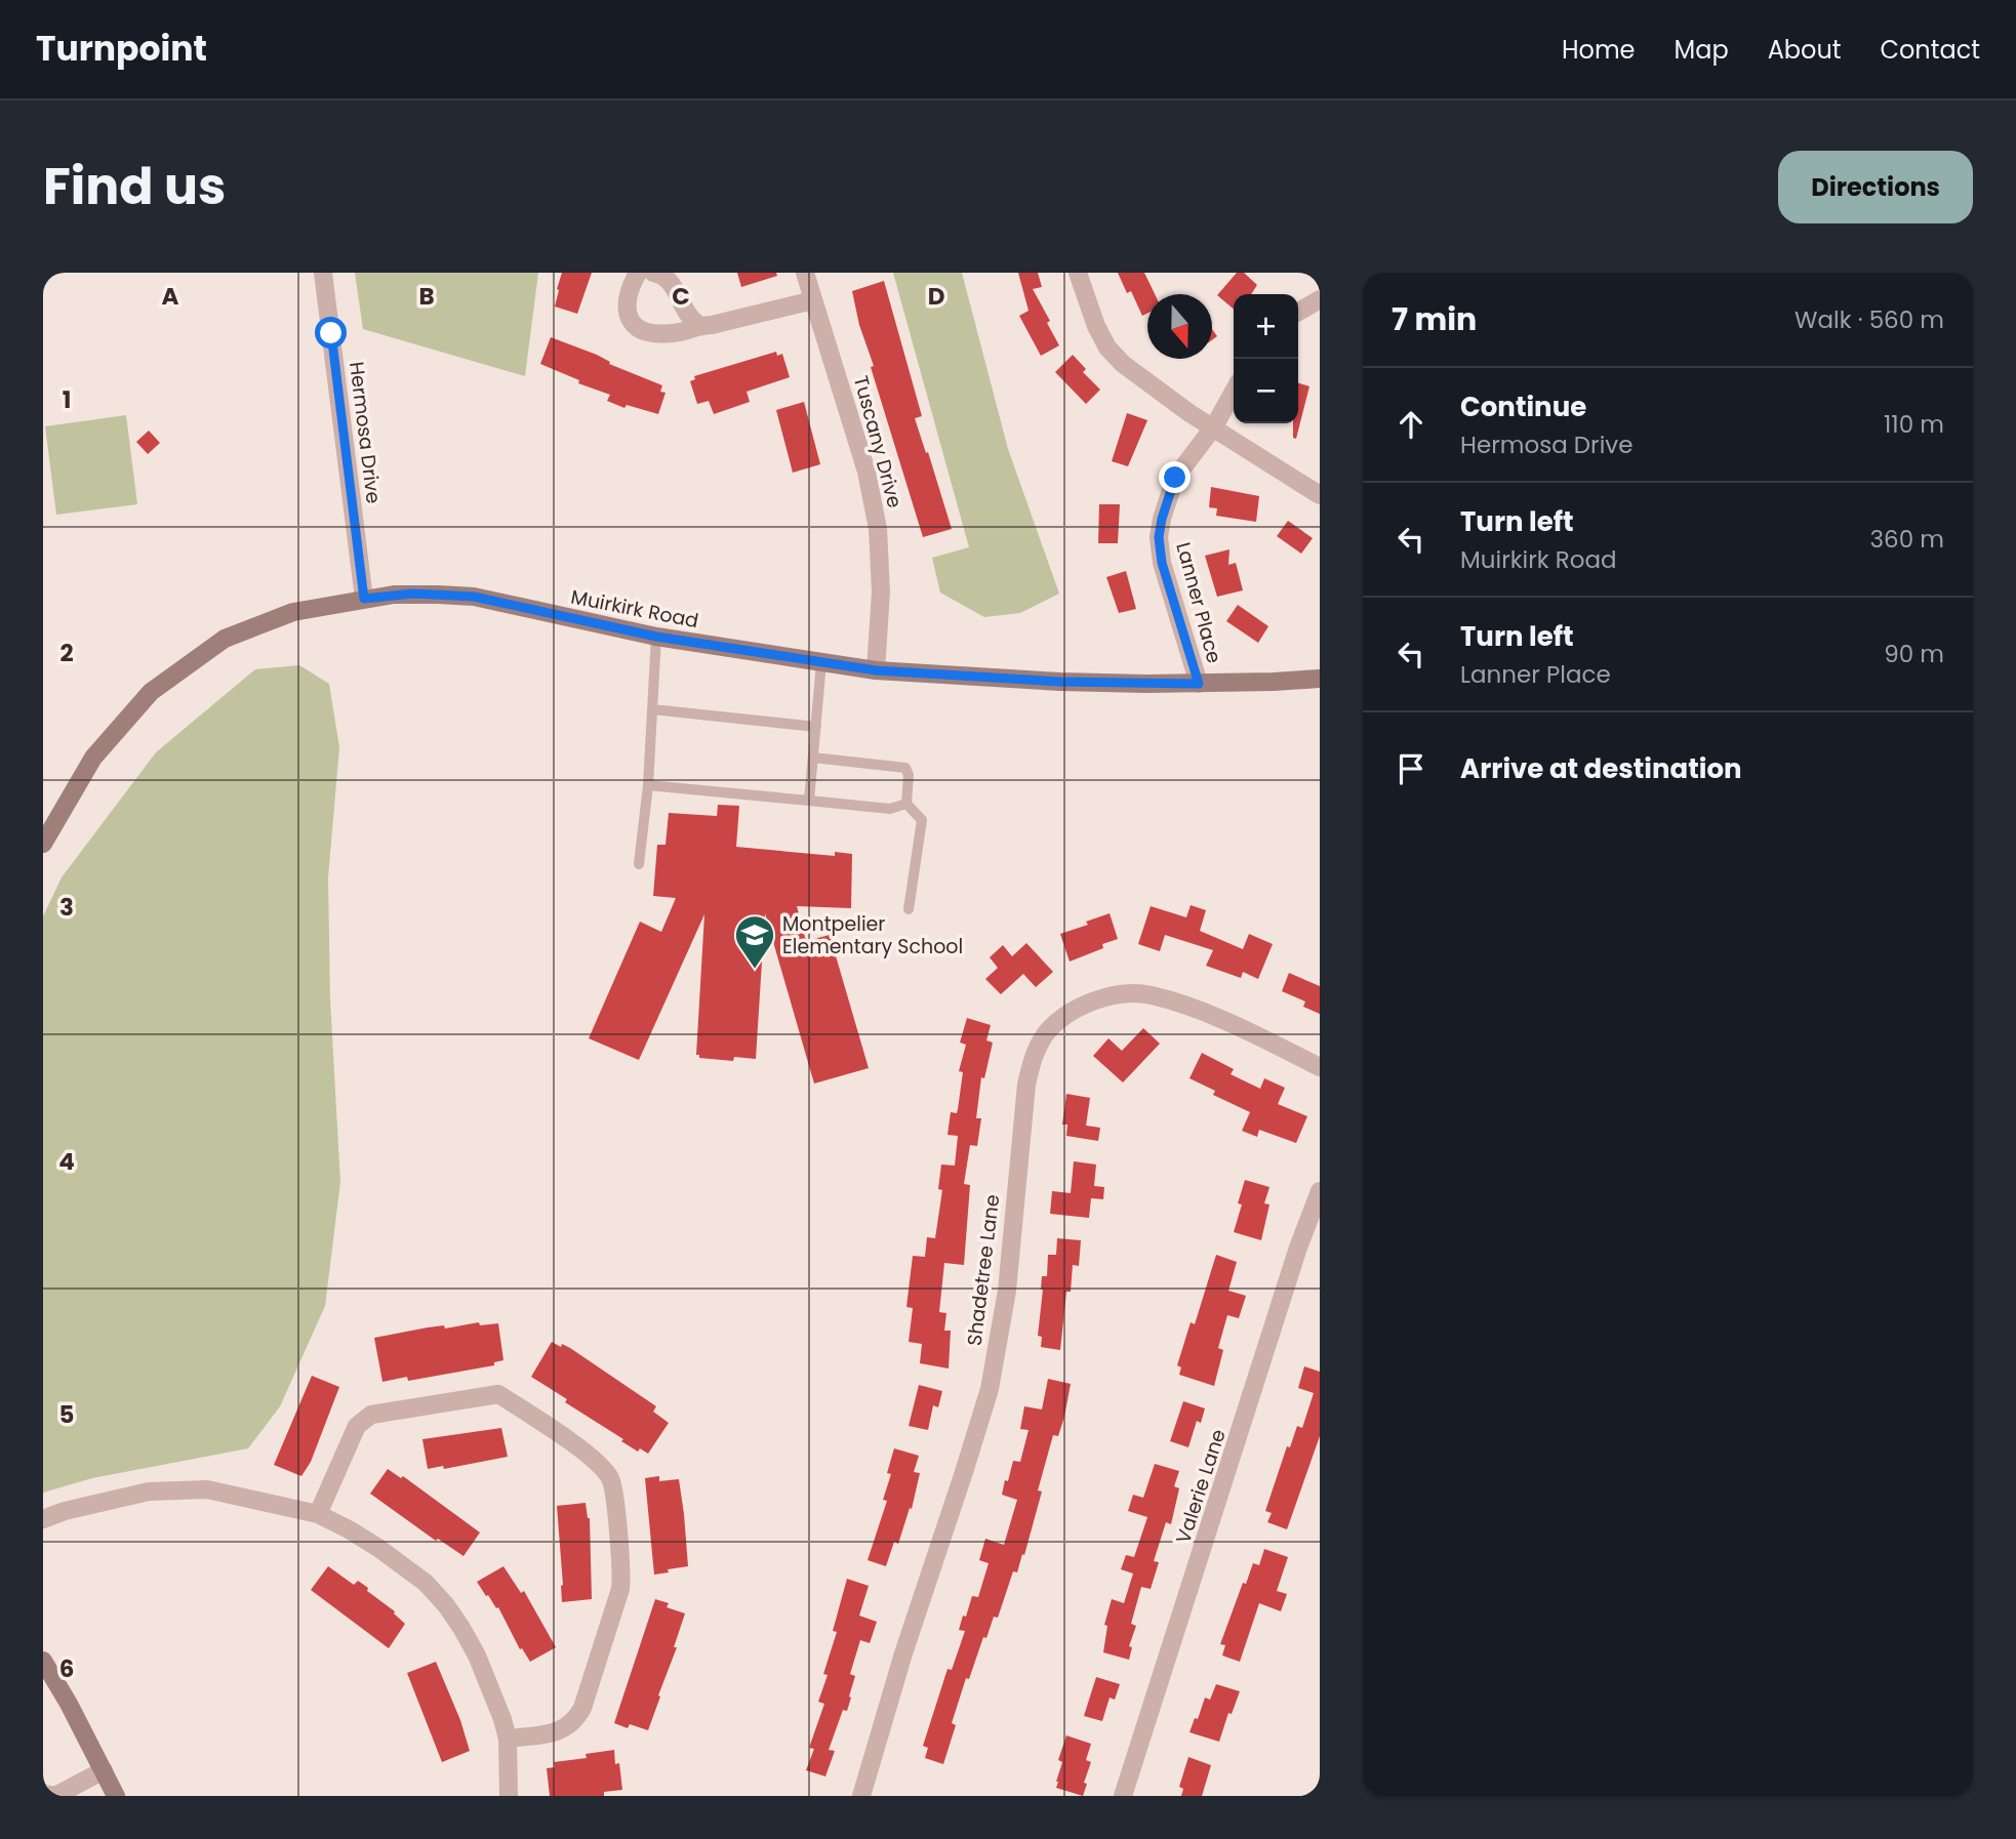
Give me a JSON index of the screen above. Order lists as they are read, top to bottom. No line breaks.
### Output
{"streets":{"main road":["Muirkirk Road"],"street":["Hermosa Drive","Tuscany Drive","Lanner Place","Shadetree Lane","Valerie Lane"]},"crossings":[["Hermosa Drive","Muirkirk Road"],["Tuscany Drive","Muirkirk Road"],["Lanner Place","Muirkirk Road"]],"places":{"school or university":["Montpelier Elementary School"]},"north":"bottom","page":{"header":"Turnpoint","nav":["Home","Map","About","Contact"],"title":"Find us","buttons":"Directions","heading":["7 min","Walk · 560 m"],"map_buttons":["+","−"],"list":[["Continue","Hermosa Drive","110 m"],["Turn left","Muirkirk Road","360 m"],["Turn left","Lanner Place","90 m"],"Arrive at destination"]},"grid":{"columns":["A","B","C","D"],"rows":["1","2","3","4","5","6"]}}
